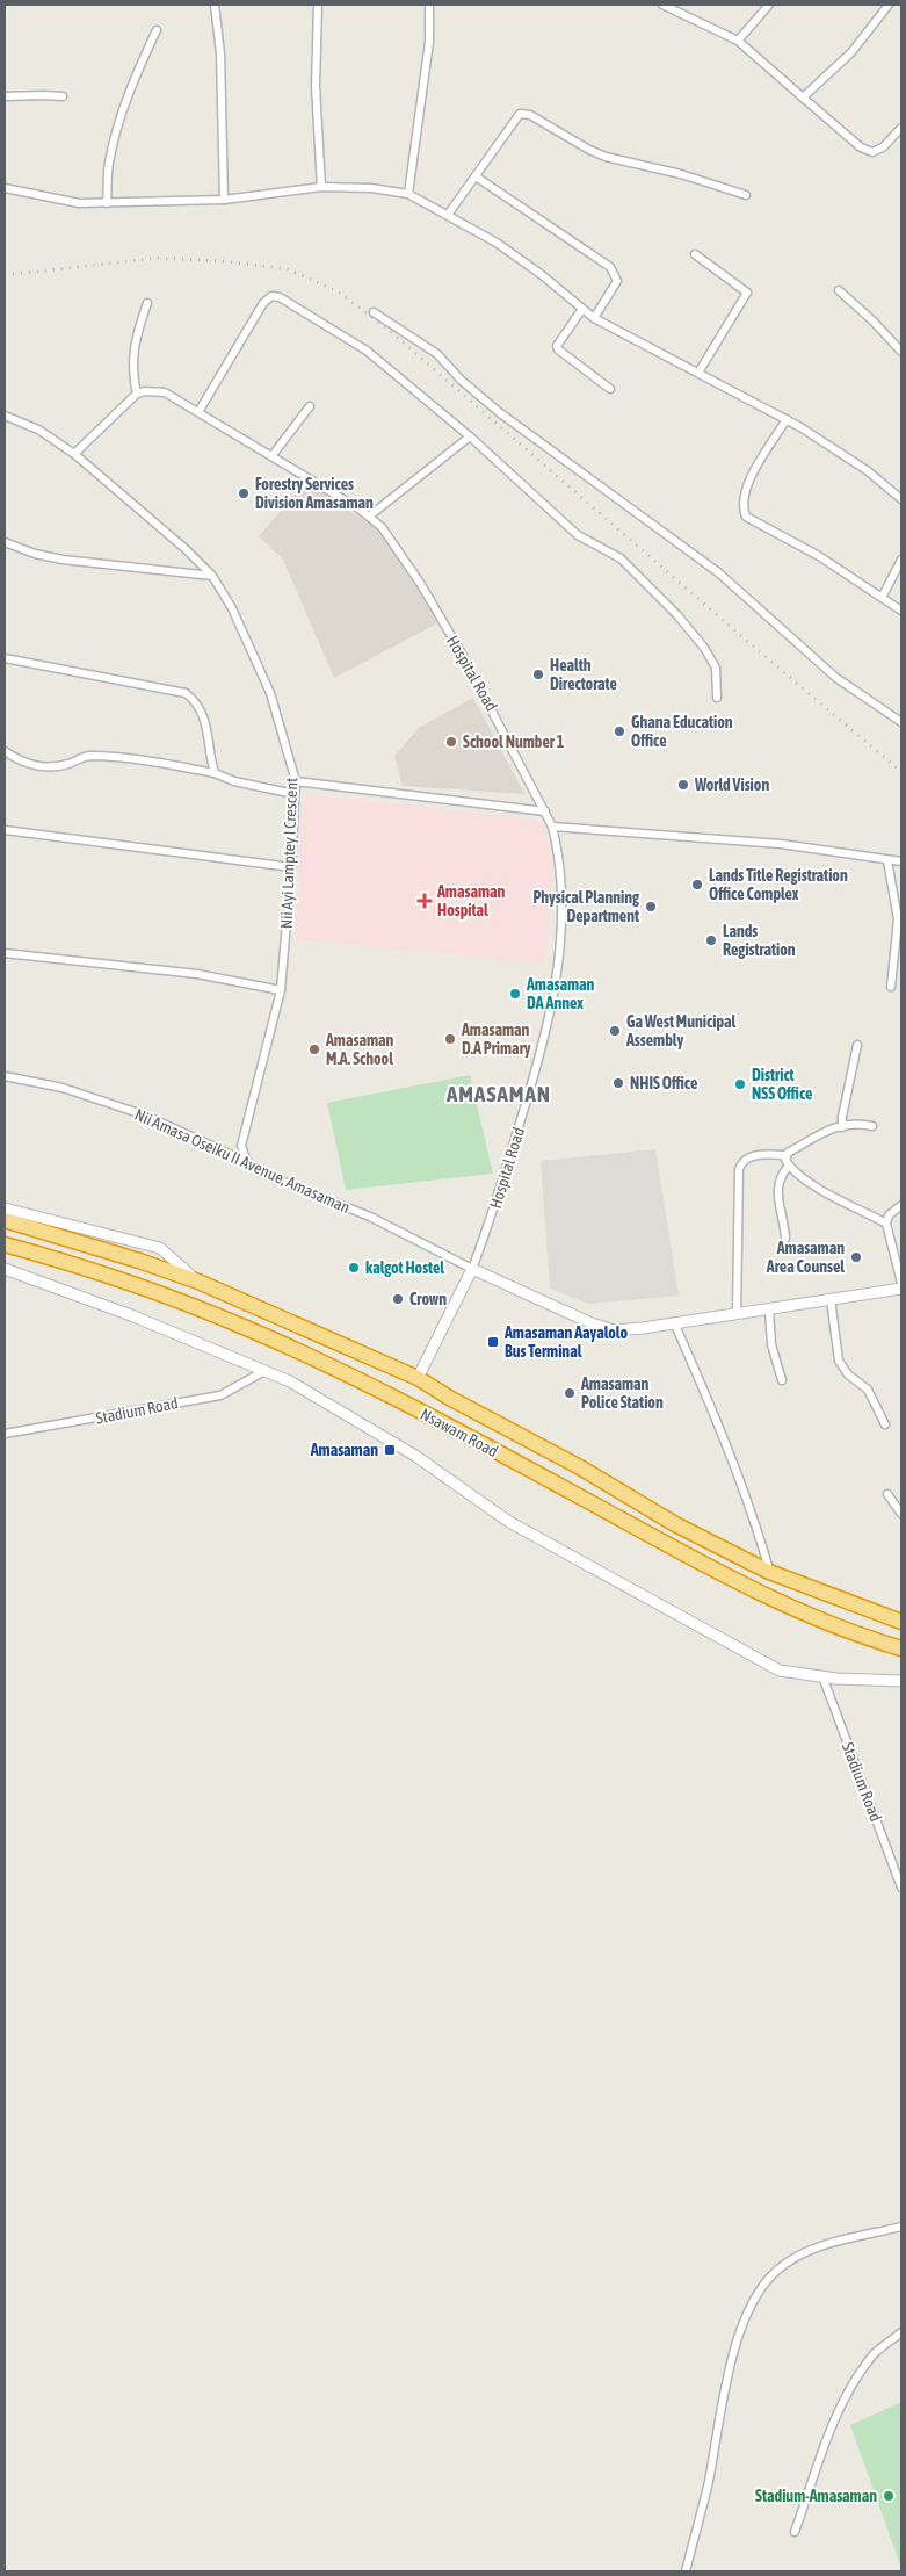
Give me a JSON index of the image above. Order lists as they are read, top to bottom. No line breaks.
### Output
{"streets":{"highway":["Nsawam Road"],"main road":["Hospital Road"],"street":["Nii Ayi Lamptey I Crescent","Nii Amasa Oseiku II Avenue, Amasaman","Stadium Road"]},"crossings":[["Hospital Road","Nii Amasa Oseiku II Avenue, Amasaman"],["Hospital Road","Nsawam Road"],["Nii Ayi Lamptey I Crescent","Nii Amasa Oseiku II Avenue, Amasaman"]],"districts":["AMASAMAN"],"places":{"other":["Forestry Services Division Amasaman","Health Directorate","Ghana Education Office","School Number 1","World Vision","Lands Title Registration Office Complex","Physical Planning Department","Lands Registration","Amasaman DA Annex","Ga West Municipal Assembly","Amasaman D.A Primary","Amasaman M.A. School","NHIS Office","District NSS Office","Amasaman Area Counsel","kalgot Hostel","Crown","Amasaman Police Station","Stadium-Amasaman"],"health":["Amasaman Hospital"],"transit":["Amasaman Aayalolo Bus Terminal","Amasaman"]}}
